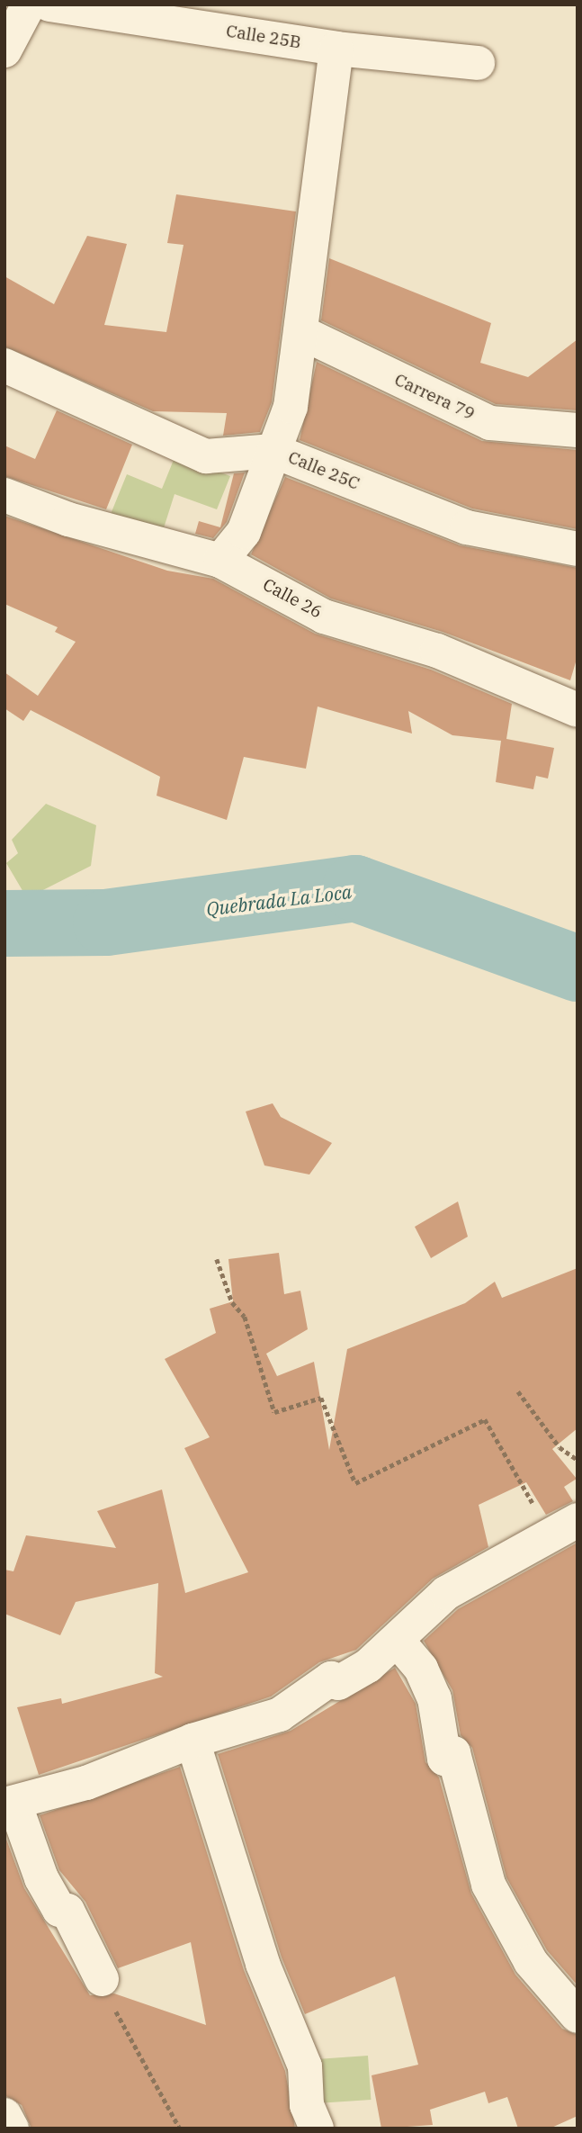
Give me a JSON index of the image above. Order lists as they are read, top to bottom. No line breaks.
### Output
{"streets":{"street":["Calle 25B","Carrera 79","Calle 25C","Calle 26"]},"water":["Quebrada La Loca"]}
